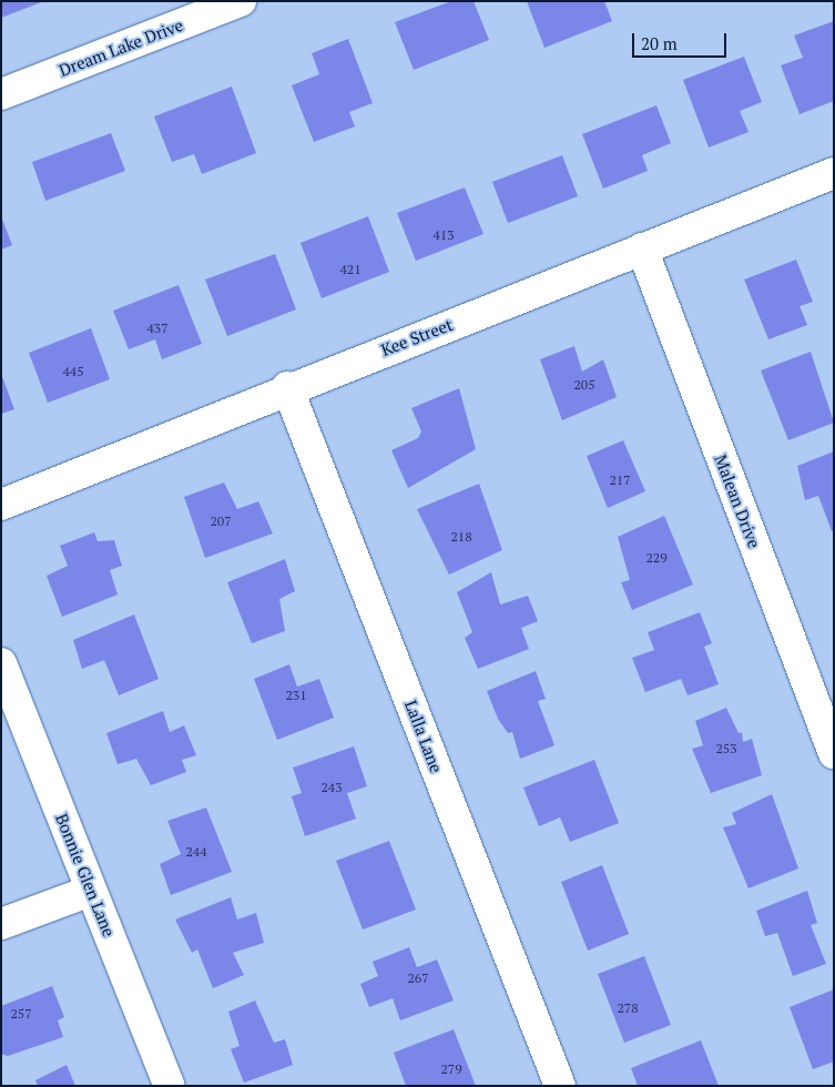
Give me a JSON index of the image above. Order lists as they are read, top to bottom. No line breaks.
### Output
{"streets":{"street":["Dream Lake Drive","Kee Street","Malean Drive","Lalla Lane","Bonnie Glen Lane"]},"crossings":[["Kee Street","Malean Drive"],["Kee Street","Lalla Lane"]],"house_numbers":["413","421","437","445","205","217","207","218","229","231","253","243","244","267","278","257","279"],"scale_bar":"20 m"}
